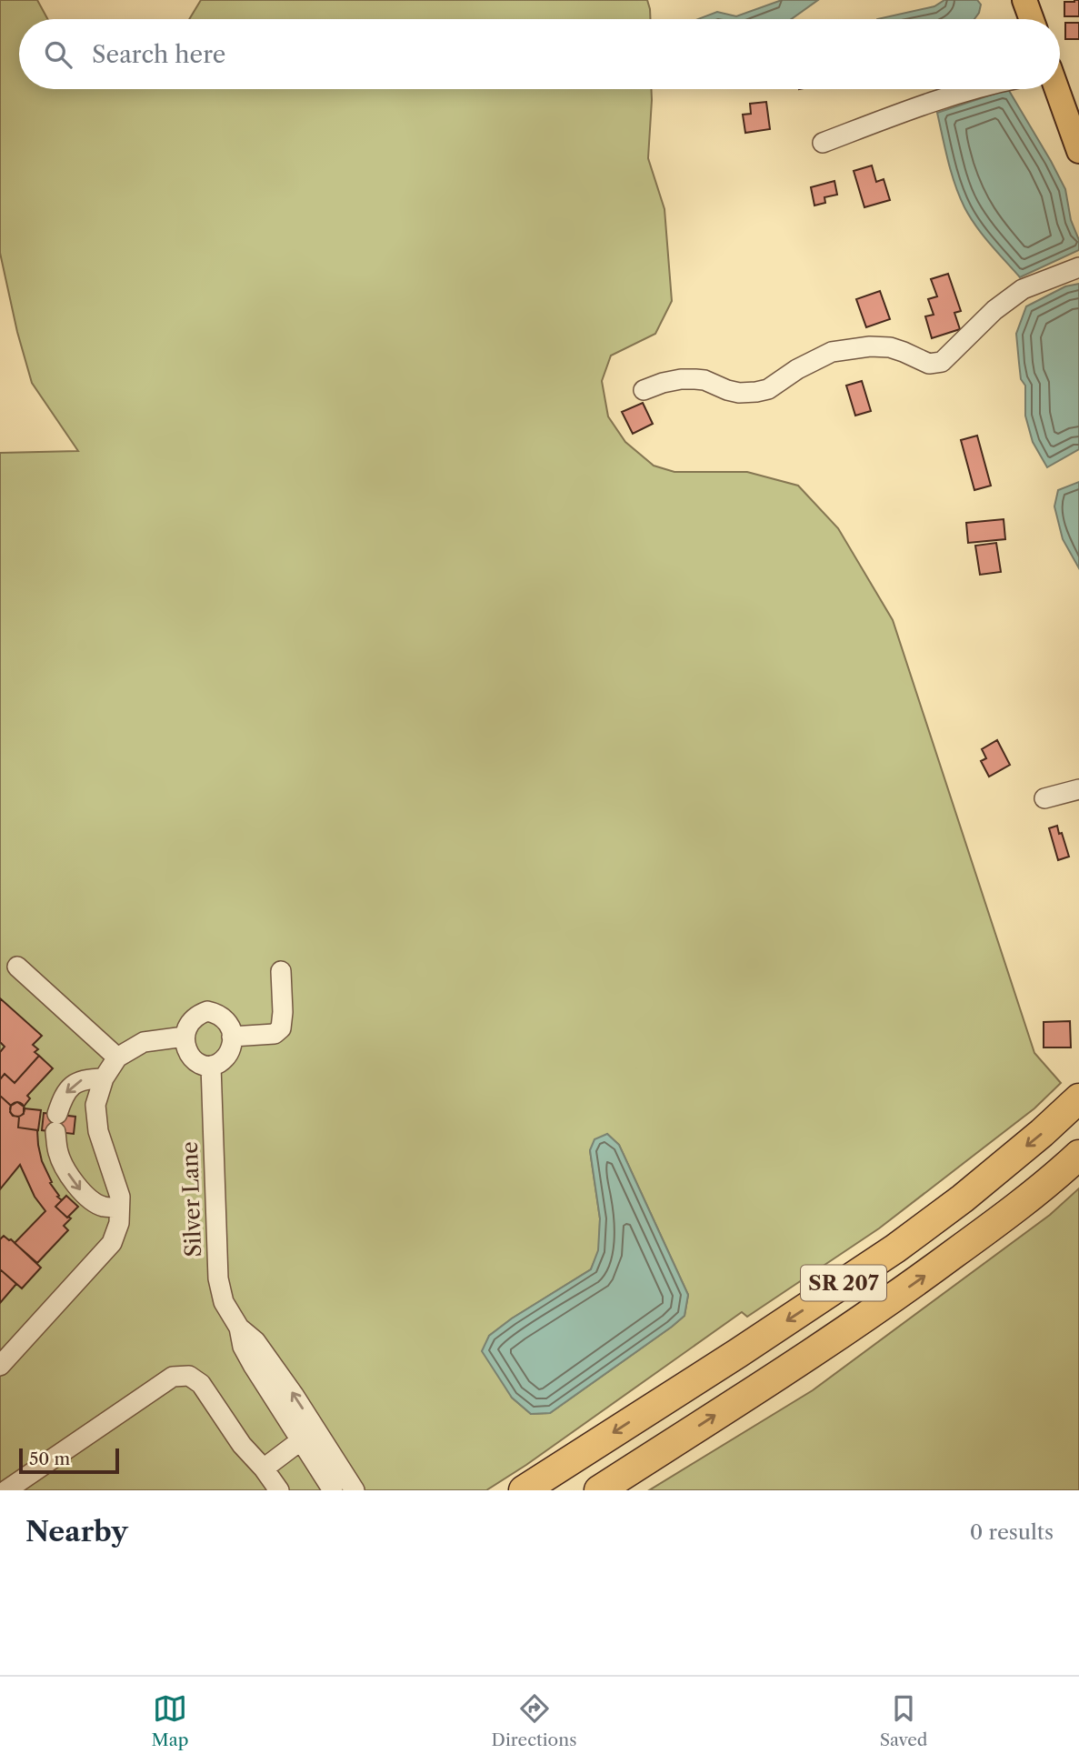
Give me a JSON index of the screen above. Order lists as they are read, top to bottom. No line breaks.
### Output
{"streets":{"highway":["SR 207"],"street":["Silver Lane"]},"scale_bar":"50 m","page":{"search":"Search here","scale":"50 m","heading":["Nearby","0 results"],"nav":["Map","Directions","Saved"]}}
